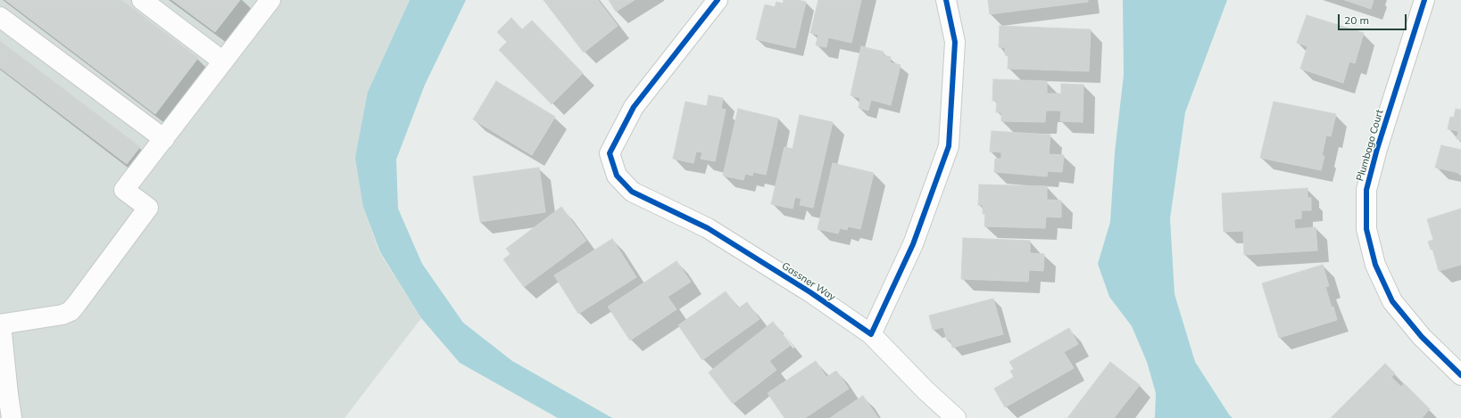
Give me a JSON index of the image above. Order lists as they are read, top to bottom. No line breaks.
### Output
{"streets":{"street":["Plumbago Court","Gassner Way"]},"scale_bar":"20 m"}
